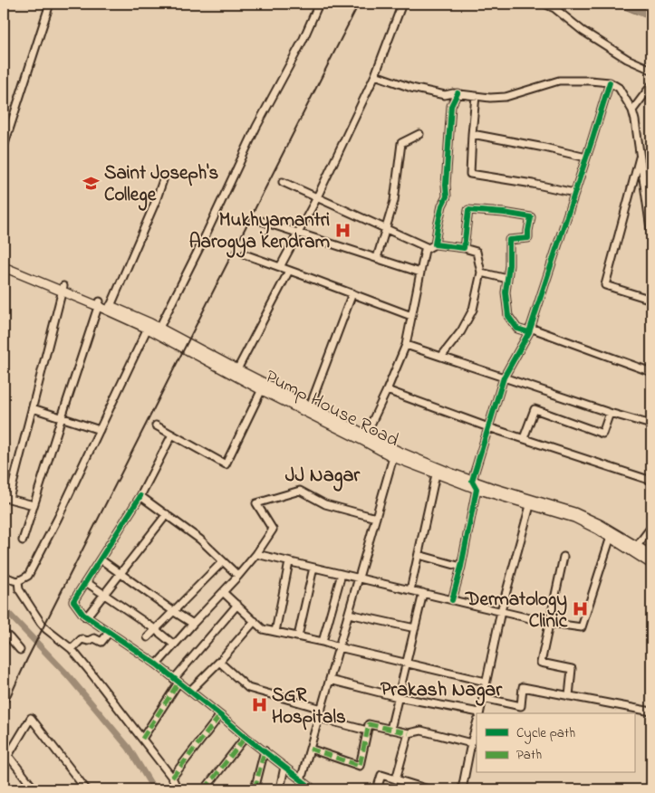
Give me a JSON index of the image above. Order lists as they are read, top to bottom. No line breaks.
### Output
{"streets":{"main road":["Pump House Road"]},"districts":["JJ Nagar","Prakash Nagar"],"places":{"school or university":["Saint Joseph's College"],"hospital":["Mukhyamantri Aarogya Kendram","Dermatology Clinic","SGR Hospitals"]},"legend":["Cycle path","Path"]}
